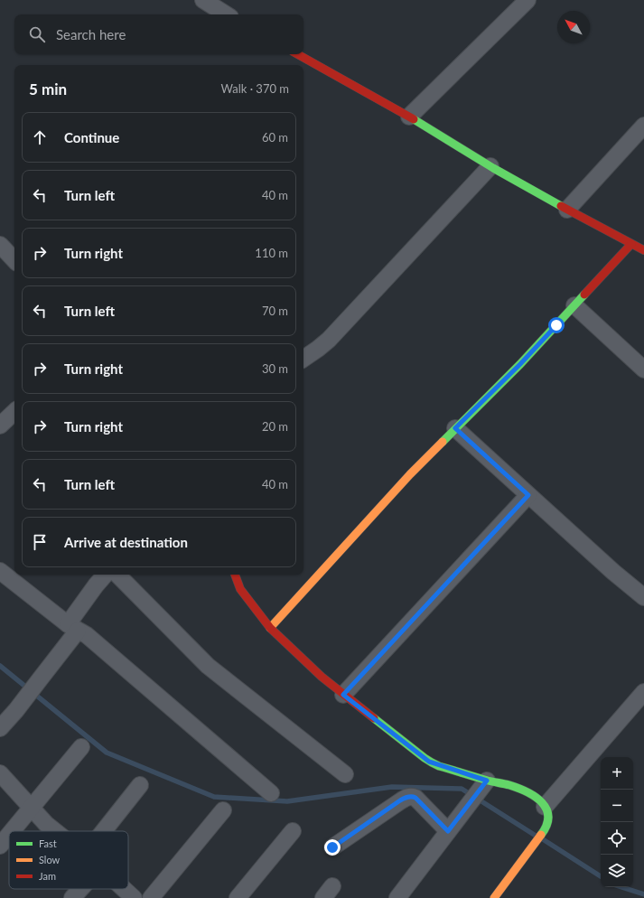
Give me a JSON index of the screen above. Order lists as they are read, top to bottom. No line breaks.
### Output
{"legend":["Fast","Slow","Jam"],"north":"top left","page":{"search":"Search here","heading":["5 min","Walk · 370 m"],"list":[["Continue","60 m"],["Turn left","40 m"],["Turn right","110 m"],["Turn left","70 m"],["Turn right","30 m"],["Turn right","20 m"],["Turn left","40 m"],"Arrive at destination"],"map_buttons":["+","−"]}}
